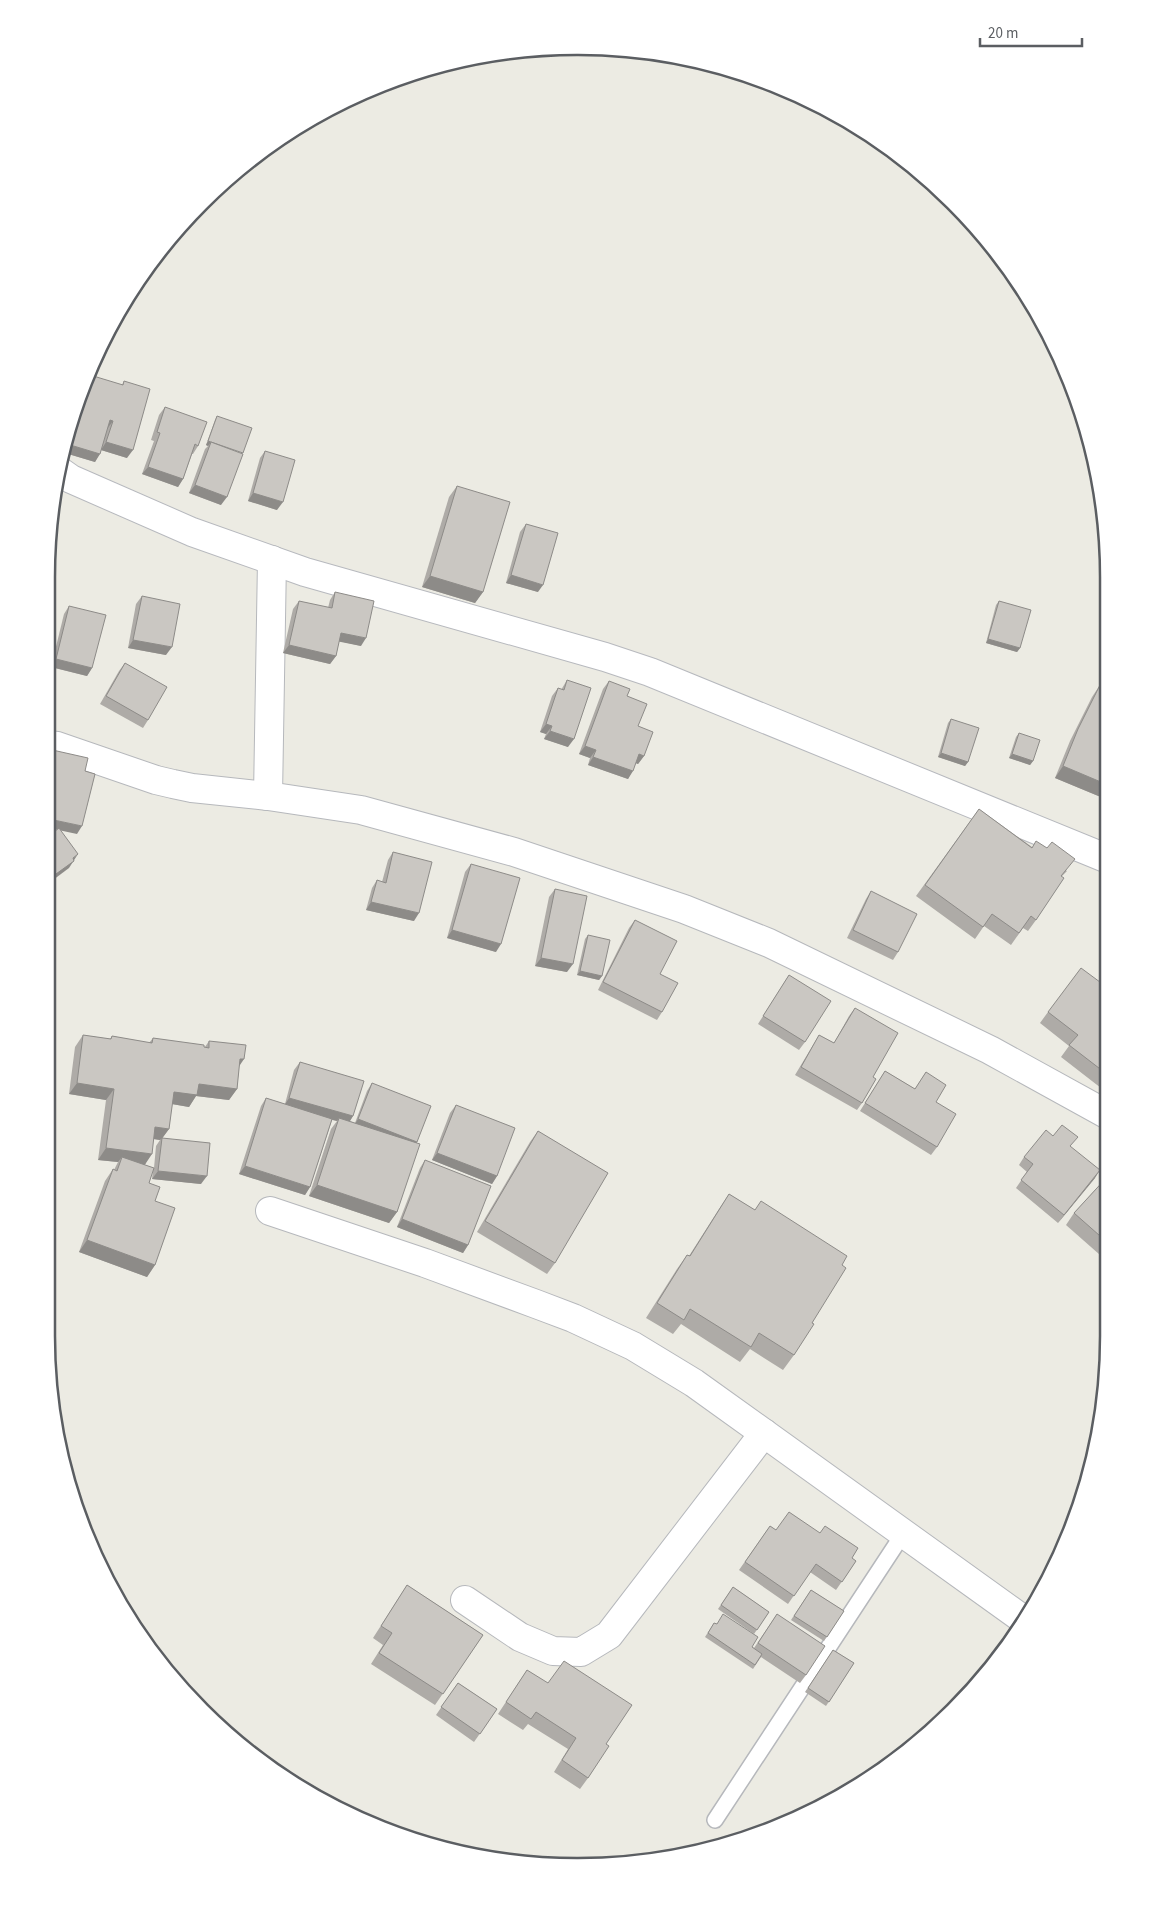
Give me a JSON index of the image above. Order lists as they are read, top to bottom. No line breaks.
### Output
{"scale_bar":"20 m"}
